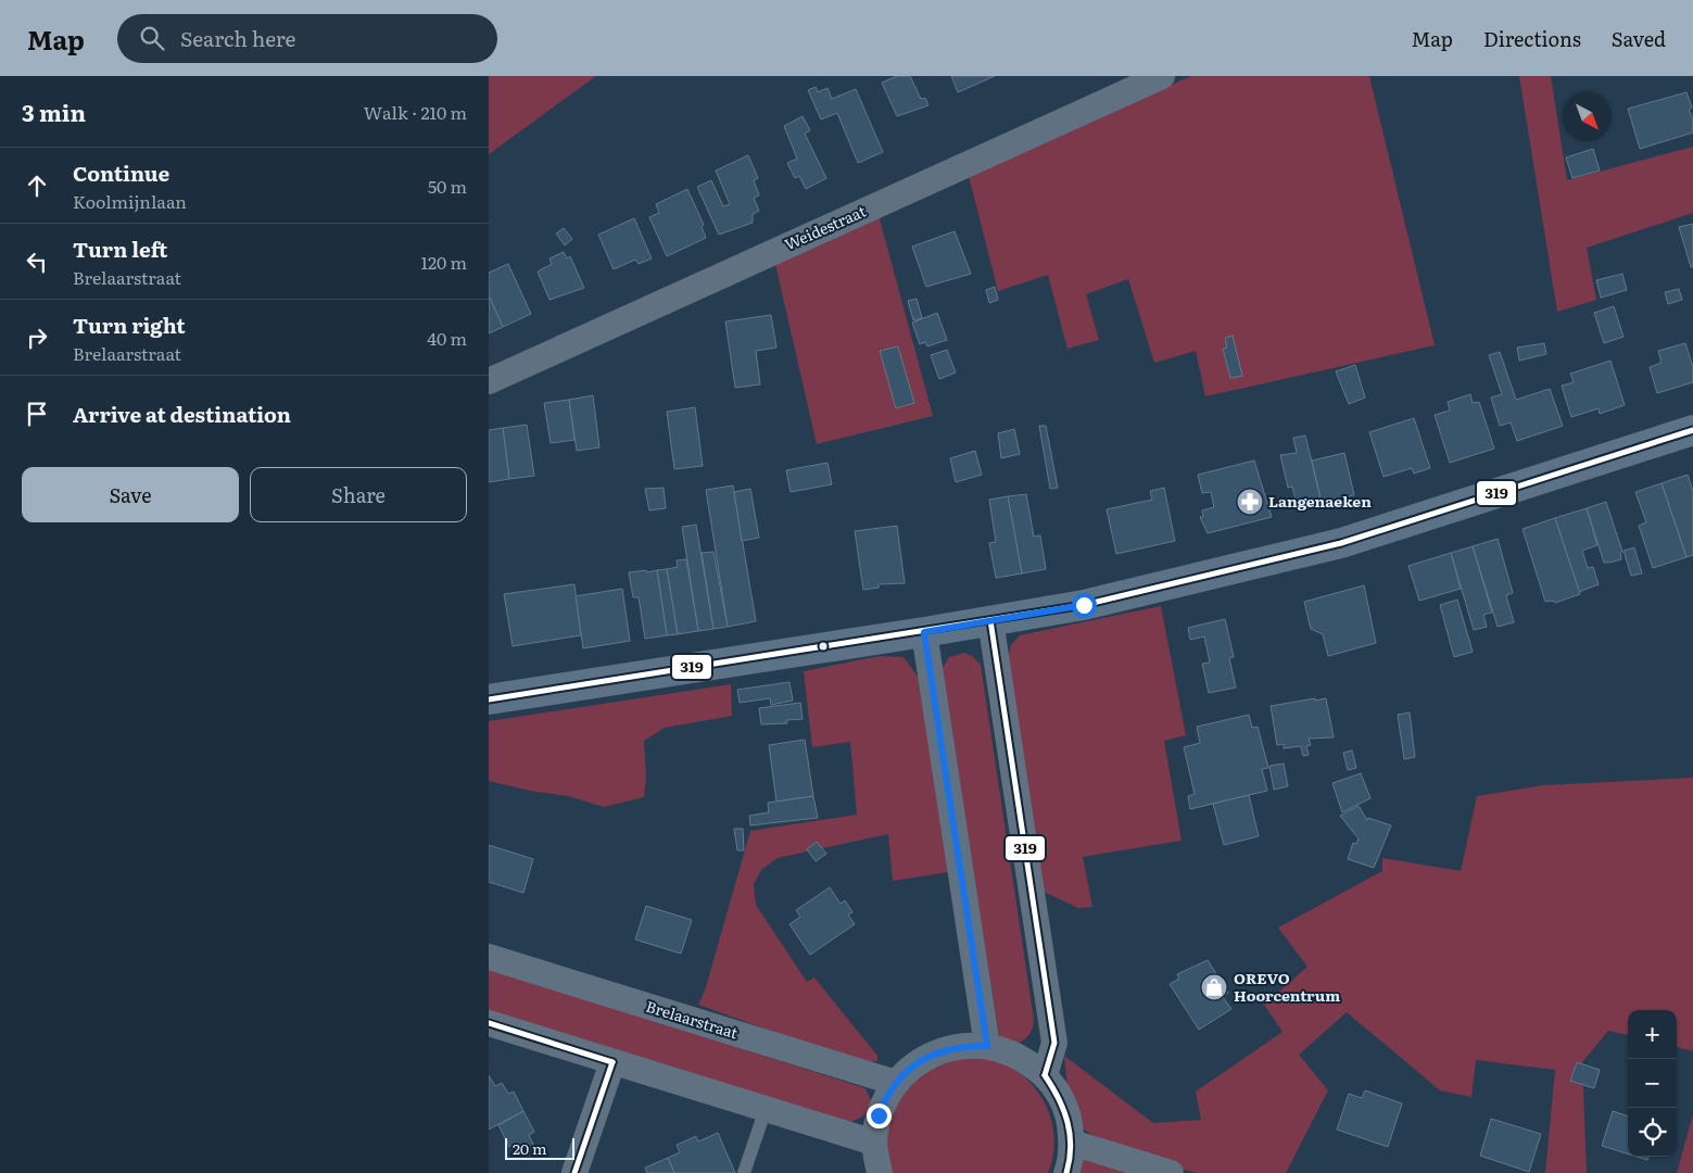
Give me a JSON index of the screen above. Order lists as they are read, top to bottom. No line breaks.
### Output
{"streets":{"street":["Weidestraat","Brelaarstraat"]},"places":{"pharmacy":["Langenaeken"],"shop":["OREVO Hoorcentrum"]},"lines":["transit line 319"],"scale_bar":"20 m","north":"bottom right","page":{"header":"Map","search":"Search here","nav":["Map","Directions","Saved"],"heading":["3 min","Walk · 210 m"],"list":[["Continue","Koolmijnlaan","50 m"],["Turn left","Brelaarstraat","120 m"],["Turn right","Brelaarstraat","40 m"],"Arrive at destination"],"buttons":["Save","Share"],"map_buttons":["+","−"],"scale":"20 m"}}
